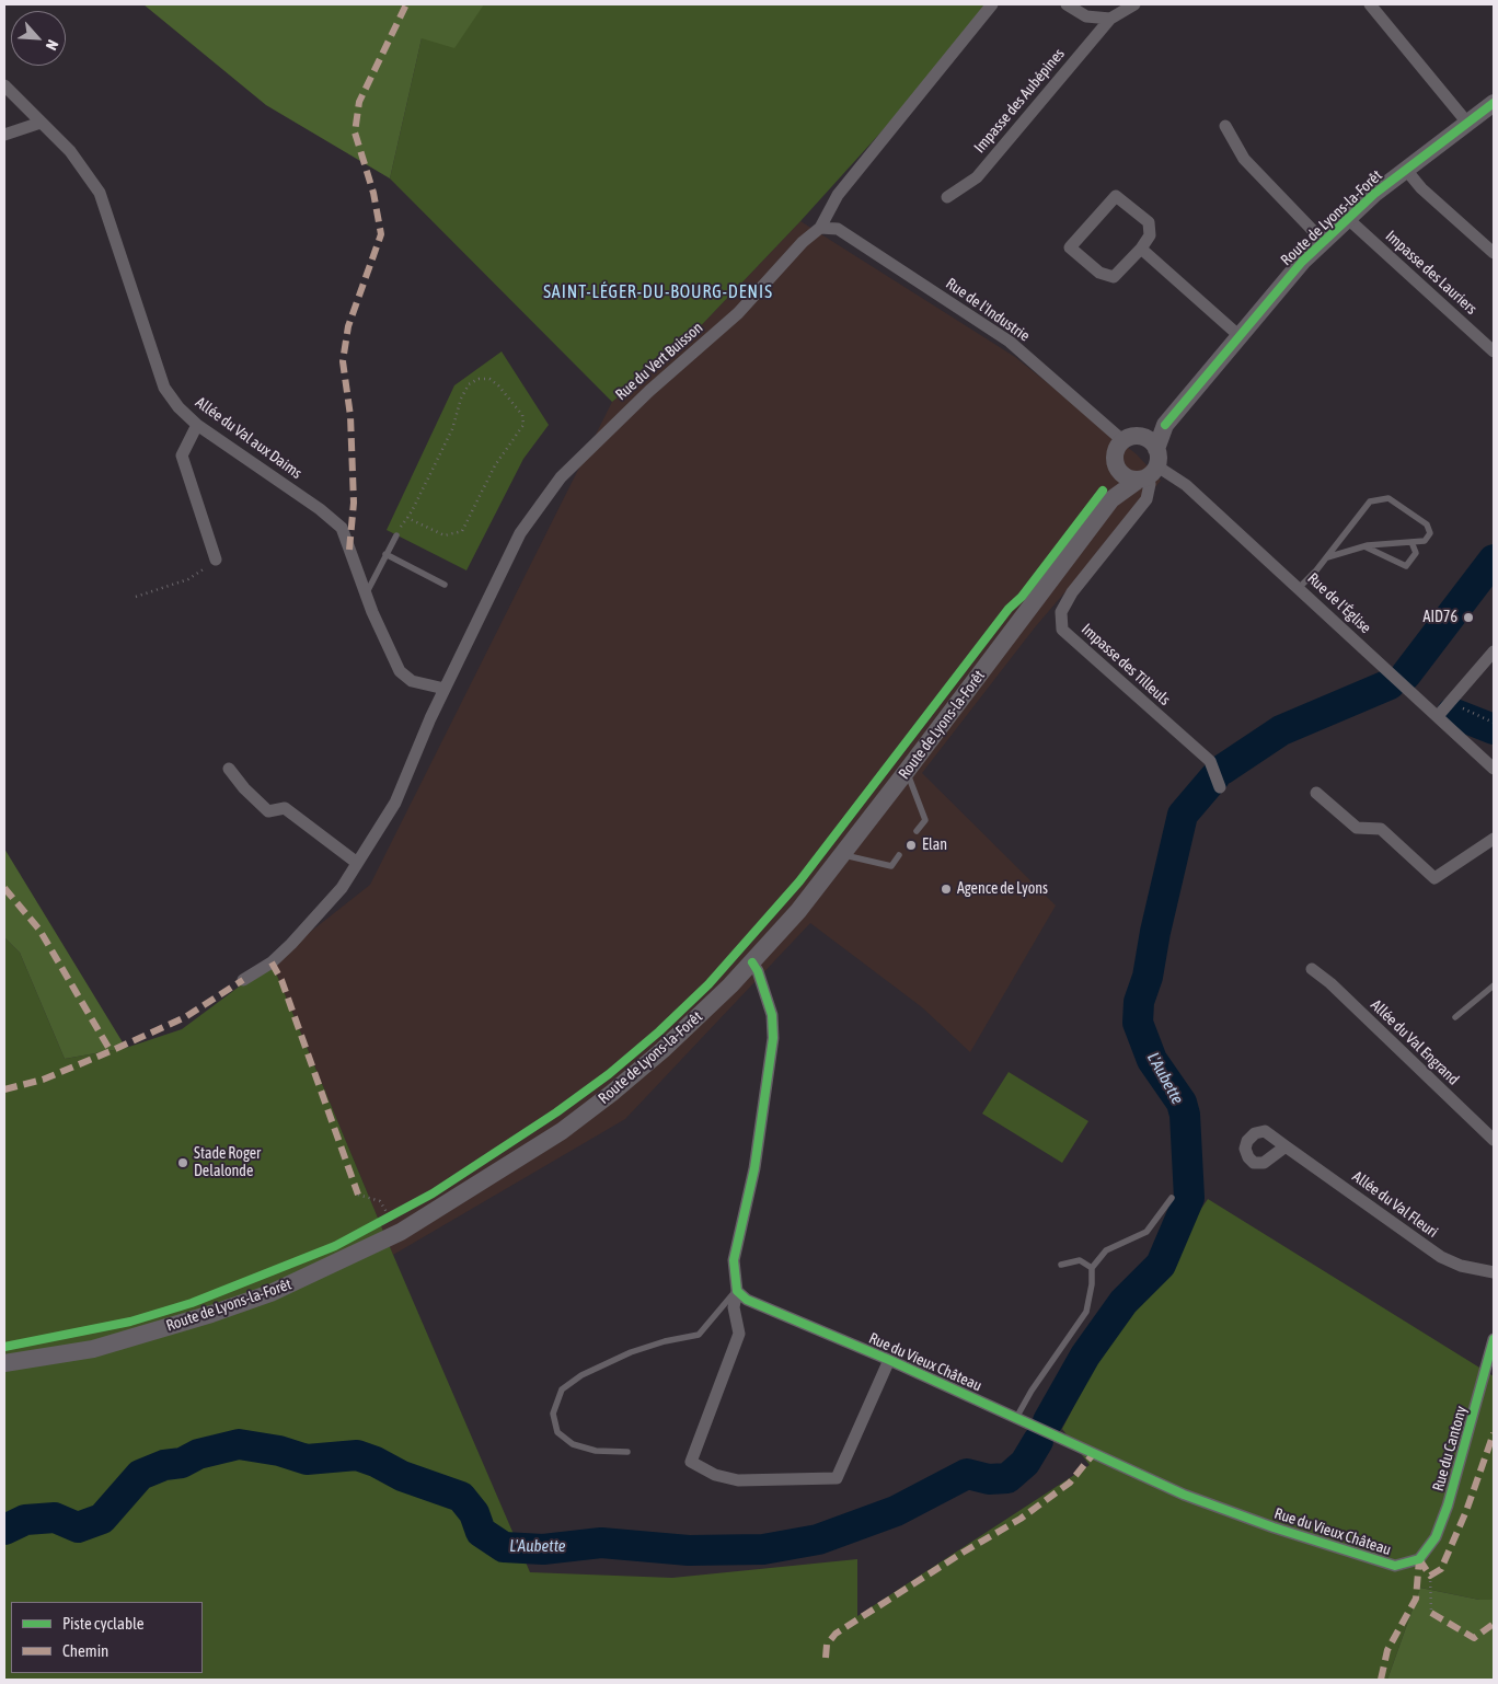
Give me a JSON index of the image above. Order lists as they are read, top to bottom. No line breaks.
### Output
{"streets":{"main road":["Route de Lyons-la-Forêt"],"street":["Impasse des Aubépines","Impasse des Lauriers","Rue de l'Industrie","Rue du Vert Buisson","Allée du Val aux Daims","Rue de l'Église","Impasse des Tilleuls","Allée du Val Engrand","Allée du Val Fleuri","Rue du Vieux Château","Rue du Cantony"]},"crossings":[["Route de Lyons-la-Forêt","Impasse des Lauriers"],["Route de Lyons-la-Forêt","Rue de l'Industrie"],["Route de Lyons-la-Forêt","Rue de l'Église"],["Route de Lyons-la-Forêt","Impasse des Tilleuls"],["Route de Lyons-la-Forêt","Rue du Vieux Château"],["Rue de l'Industrie","Rue du Vert Buisson"],["Rue du Vert Buisson","Allée du Val aux Daims"],["Rue de l'Église","Impasse des Tilleuls"],["Rue du Vieux Château","Rue du Cantony"]],"districts":["SAINT-LÉGER-DU-BOURG-DENIS"],"water":["L'Aubette"],"places":["AID76","Elan","Agence de Lyons","Stade Roger Delalonde"],"legend":["Piste cyclable","Chemin"],"north":"bottom right"}
